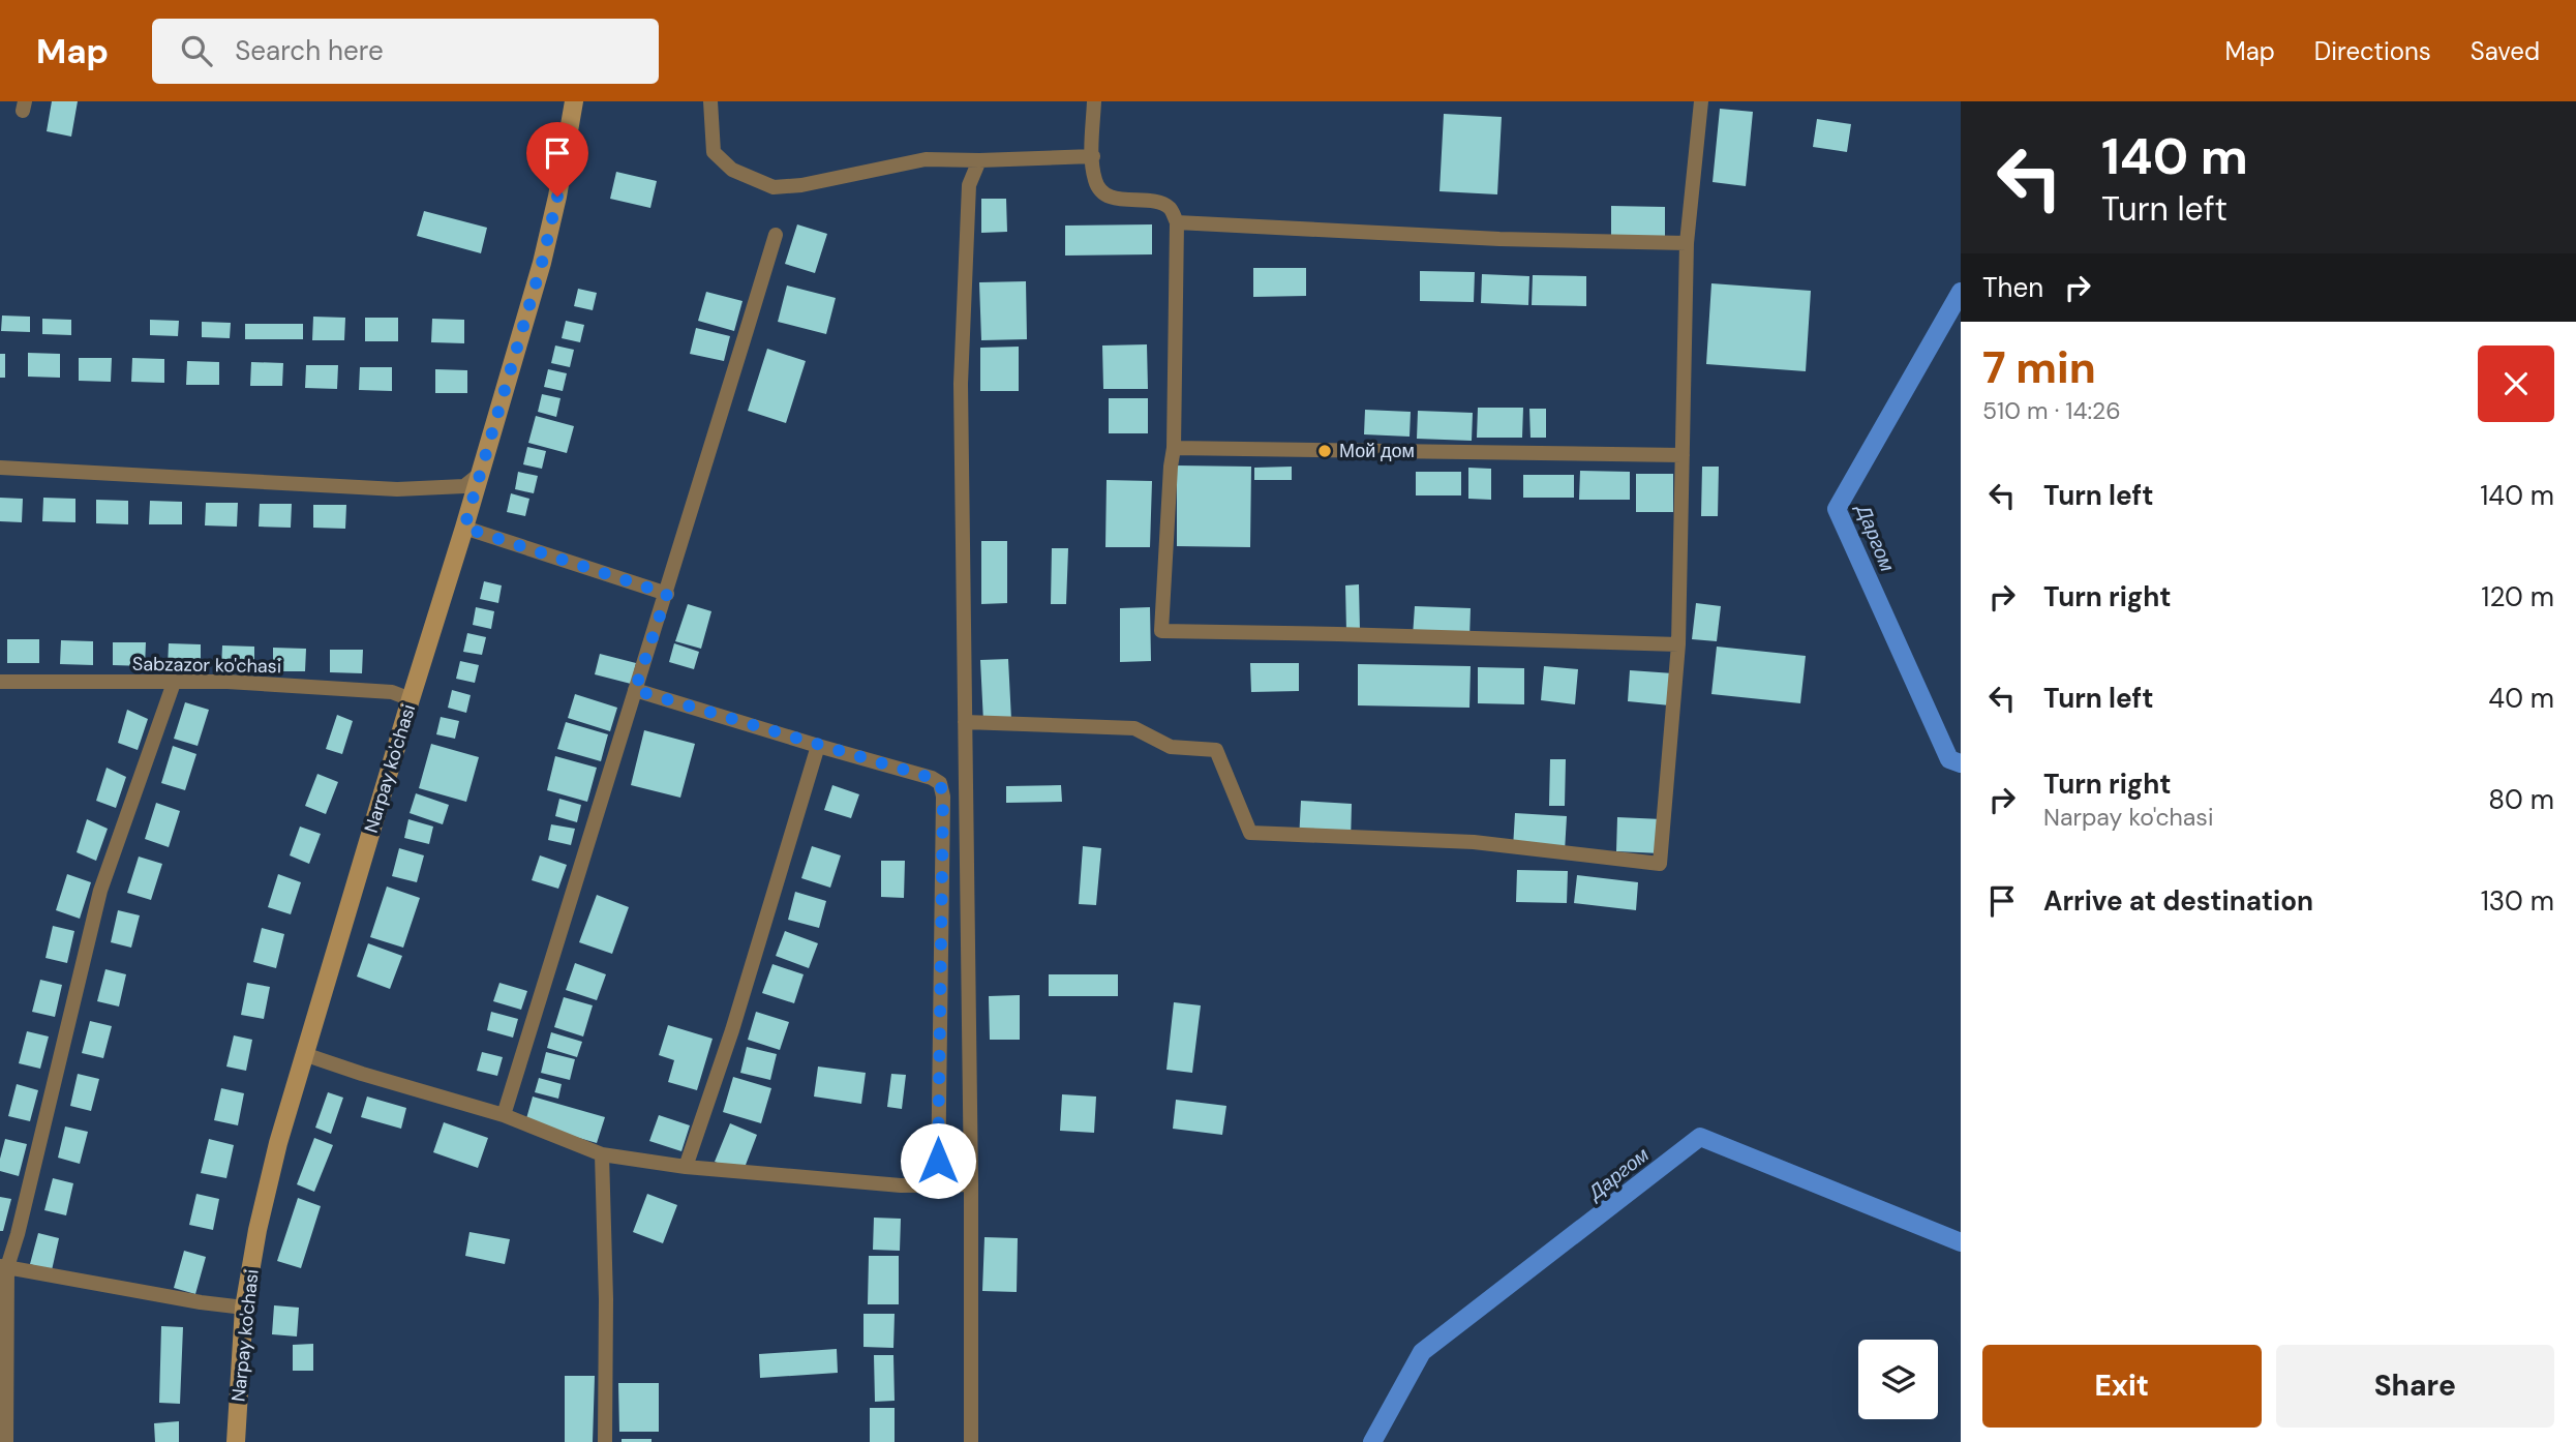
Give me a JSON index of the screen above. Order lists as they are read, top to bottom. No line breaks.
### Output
{"streets":{"street":["Sabzazor ko'chasi","Narpay ko'chasi"]},"crossings":[["Sabzazor ko'chasi","Narpay ko'chasi"]],"water":["Даргом"],"places":["Мой дом"],"page":{"header":"Map","search":"Search here","nav":["Map","Directions","Saved"],"turn":["140 m","Turn left"],"then":"Then","heading":["7 min","510 m · 14:26"],"list":[{"name":"Turn left","value":"140 m"},{"name":"Turn right","value":"120 m"},{"name":"Turn left","value":"40 m"},{"name":"Turn right","note":"Narpay ko'chasi","value":"80 m"},{"name":"Arrive at destination","value":"130 m"}],"buttons":["Exit","Share"]}}
